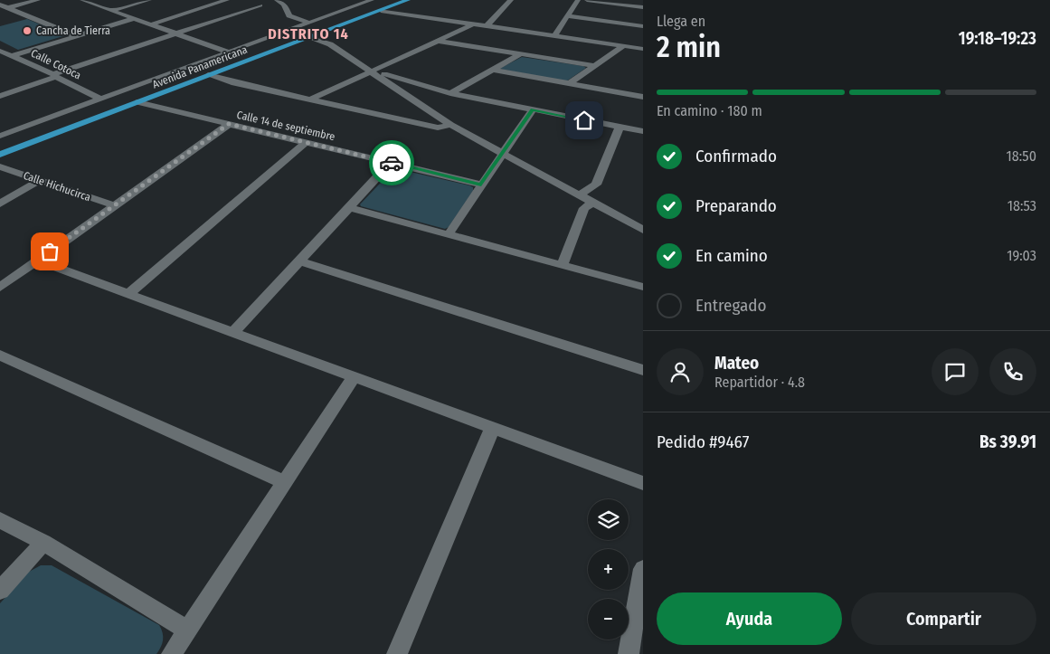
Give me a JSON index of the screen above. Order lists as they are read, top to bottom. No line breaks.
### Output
{"streets":{"highway":["Avenida Panamericana"],"street":["Calle Cotoca","Calle 14 de septiembre","Calle Hichucirca"]},"crossings":[["Calle Cotoca","Avenida Panamericana"],["Avenida Panamericana","Calle 14 de septiembre"]],"districts":["DISTRITO 14"],"places":["Cancha de Tierra"],"page":{"heading":["2 min","Llega en","19:18–19:23"],"panel":["Mateo","Repartidor · 4.8","Pedido #9467","Bs 39.91"],"bar":"En camino · 180 m","list":[["Confirmado","18:50"],["Preparando","18:53"],["En camino","19:03"],"Entregado"],"map_buttons":["+","−"],"buttons":["Ayuda","Compartir"]}}
